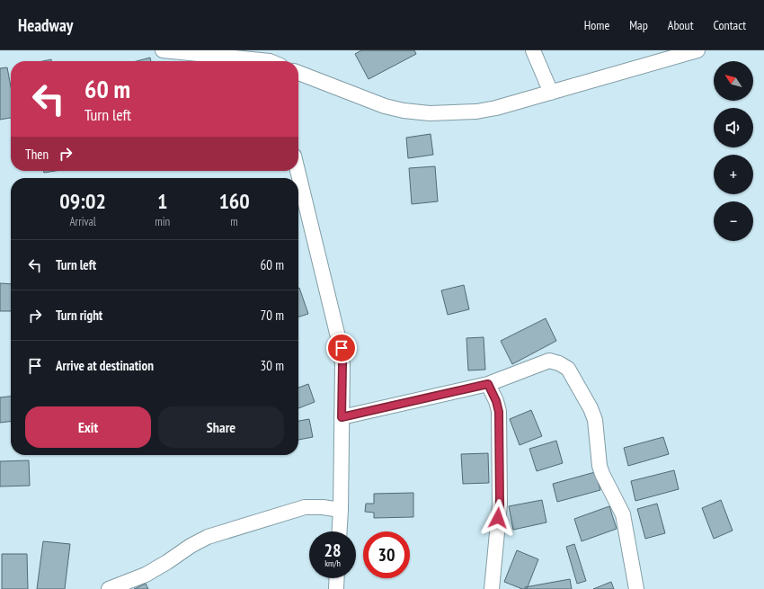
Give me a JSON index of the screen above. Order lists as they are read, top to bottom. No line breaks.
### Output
{"north":"top left","page":{"header":"Headway","nav":["Home","Map","About","Contact"],"map_buttons":["+","−"],"turn":["60 m","Turn left"],"then":"Then","eta":["09:02","Arrival","1","min","160","m"],"list":[{"name":"Turn left","value":"60 m"},{"name":"Turn right","value":"70 m"},{"name":"Arrive at destination","value":"30 m"}],"buttons":["Exit","Share"],"speed":"28 km/h","limit":"30"}}
